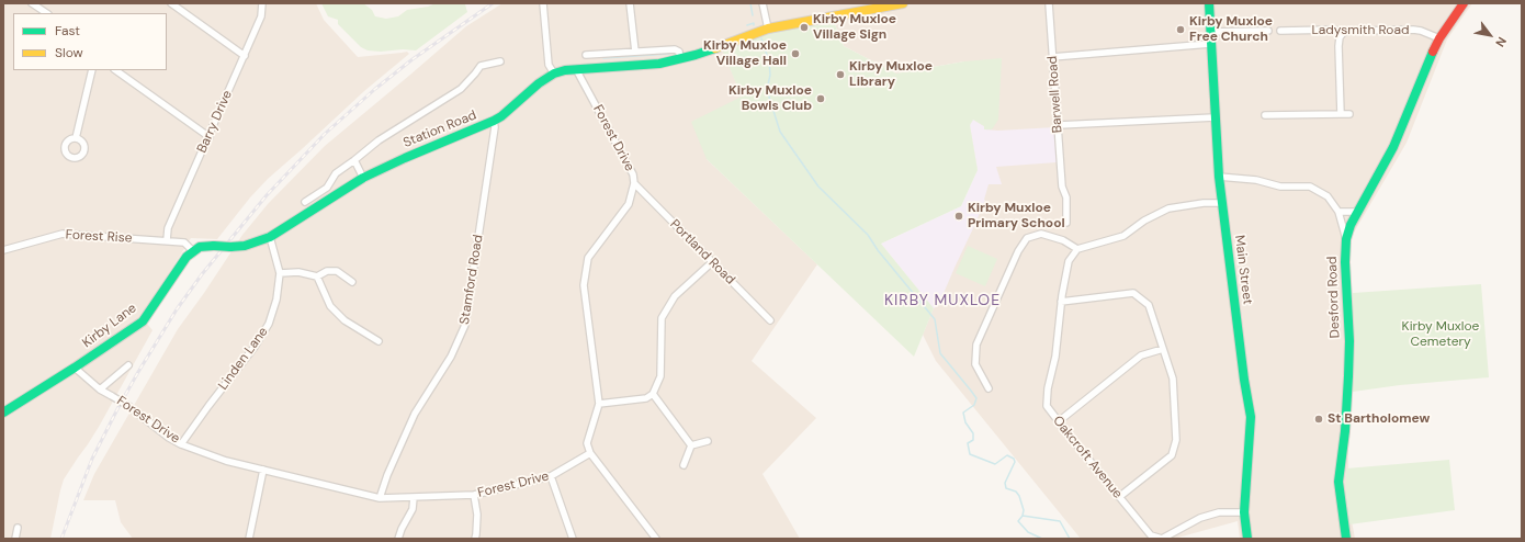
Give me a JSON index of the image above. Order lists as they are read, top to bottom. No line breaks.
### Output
{"streets":{"street":["Ladysmith Road","Barwell Road","Barry Drive","Station Road","Forest Drive","Forest Rise","Portland Road","Main Street","Stamford Road","Desford Road","Kirby Lane","Linden Lane","Oakcroft Avenue"]},"crossings":[["Ladysmith Road","Desford Road"],["Barry Drive","Forest Rise"],["Station Road","Forest Drive"],["Station Road","Forest Rise"],["Station Road","Stamford Road"],["Station Road","Kirby Lane"],["Station Road","Linden Lane"],["Forest Drive","Portland Road"],["Forest Drive","Stamford Road"],["Forest Drive","Kirby Lane"],["Forest Drive","Linden Lane"],["Forest Rise","Kirby Lane"],["Main Street","Oakcroft Avenue"]],"districts":["KIRBY MUXLOE"],"parks":["Kirby Muxloe Cemetery"],"places":["Kirby Muxloe Village Sign","Kirby Muxloe Free Church","Kirby Muxloe Village Hall","Kirby Muxloe Library","Kirby Muxloe Bowls Club","Kirby Muxloe Primary School","St Bartholomew"],"legend":["Fast","Slow"],"north":"bottom right"}
